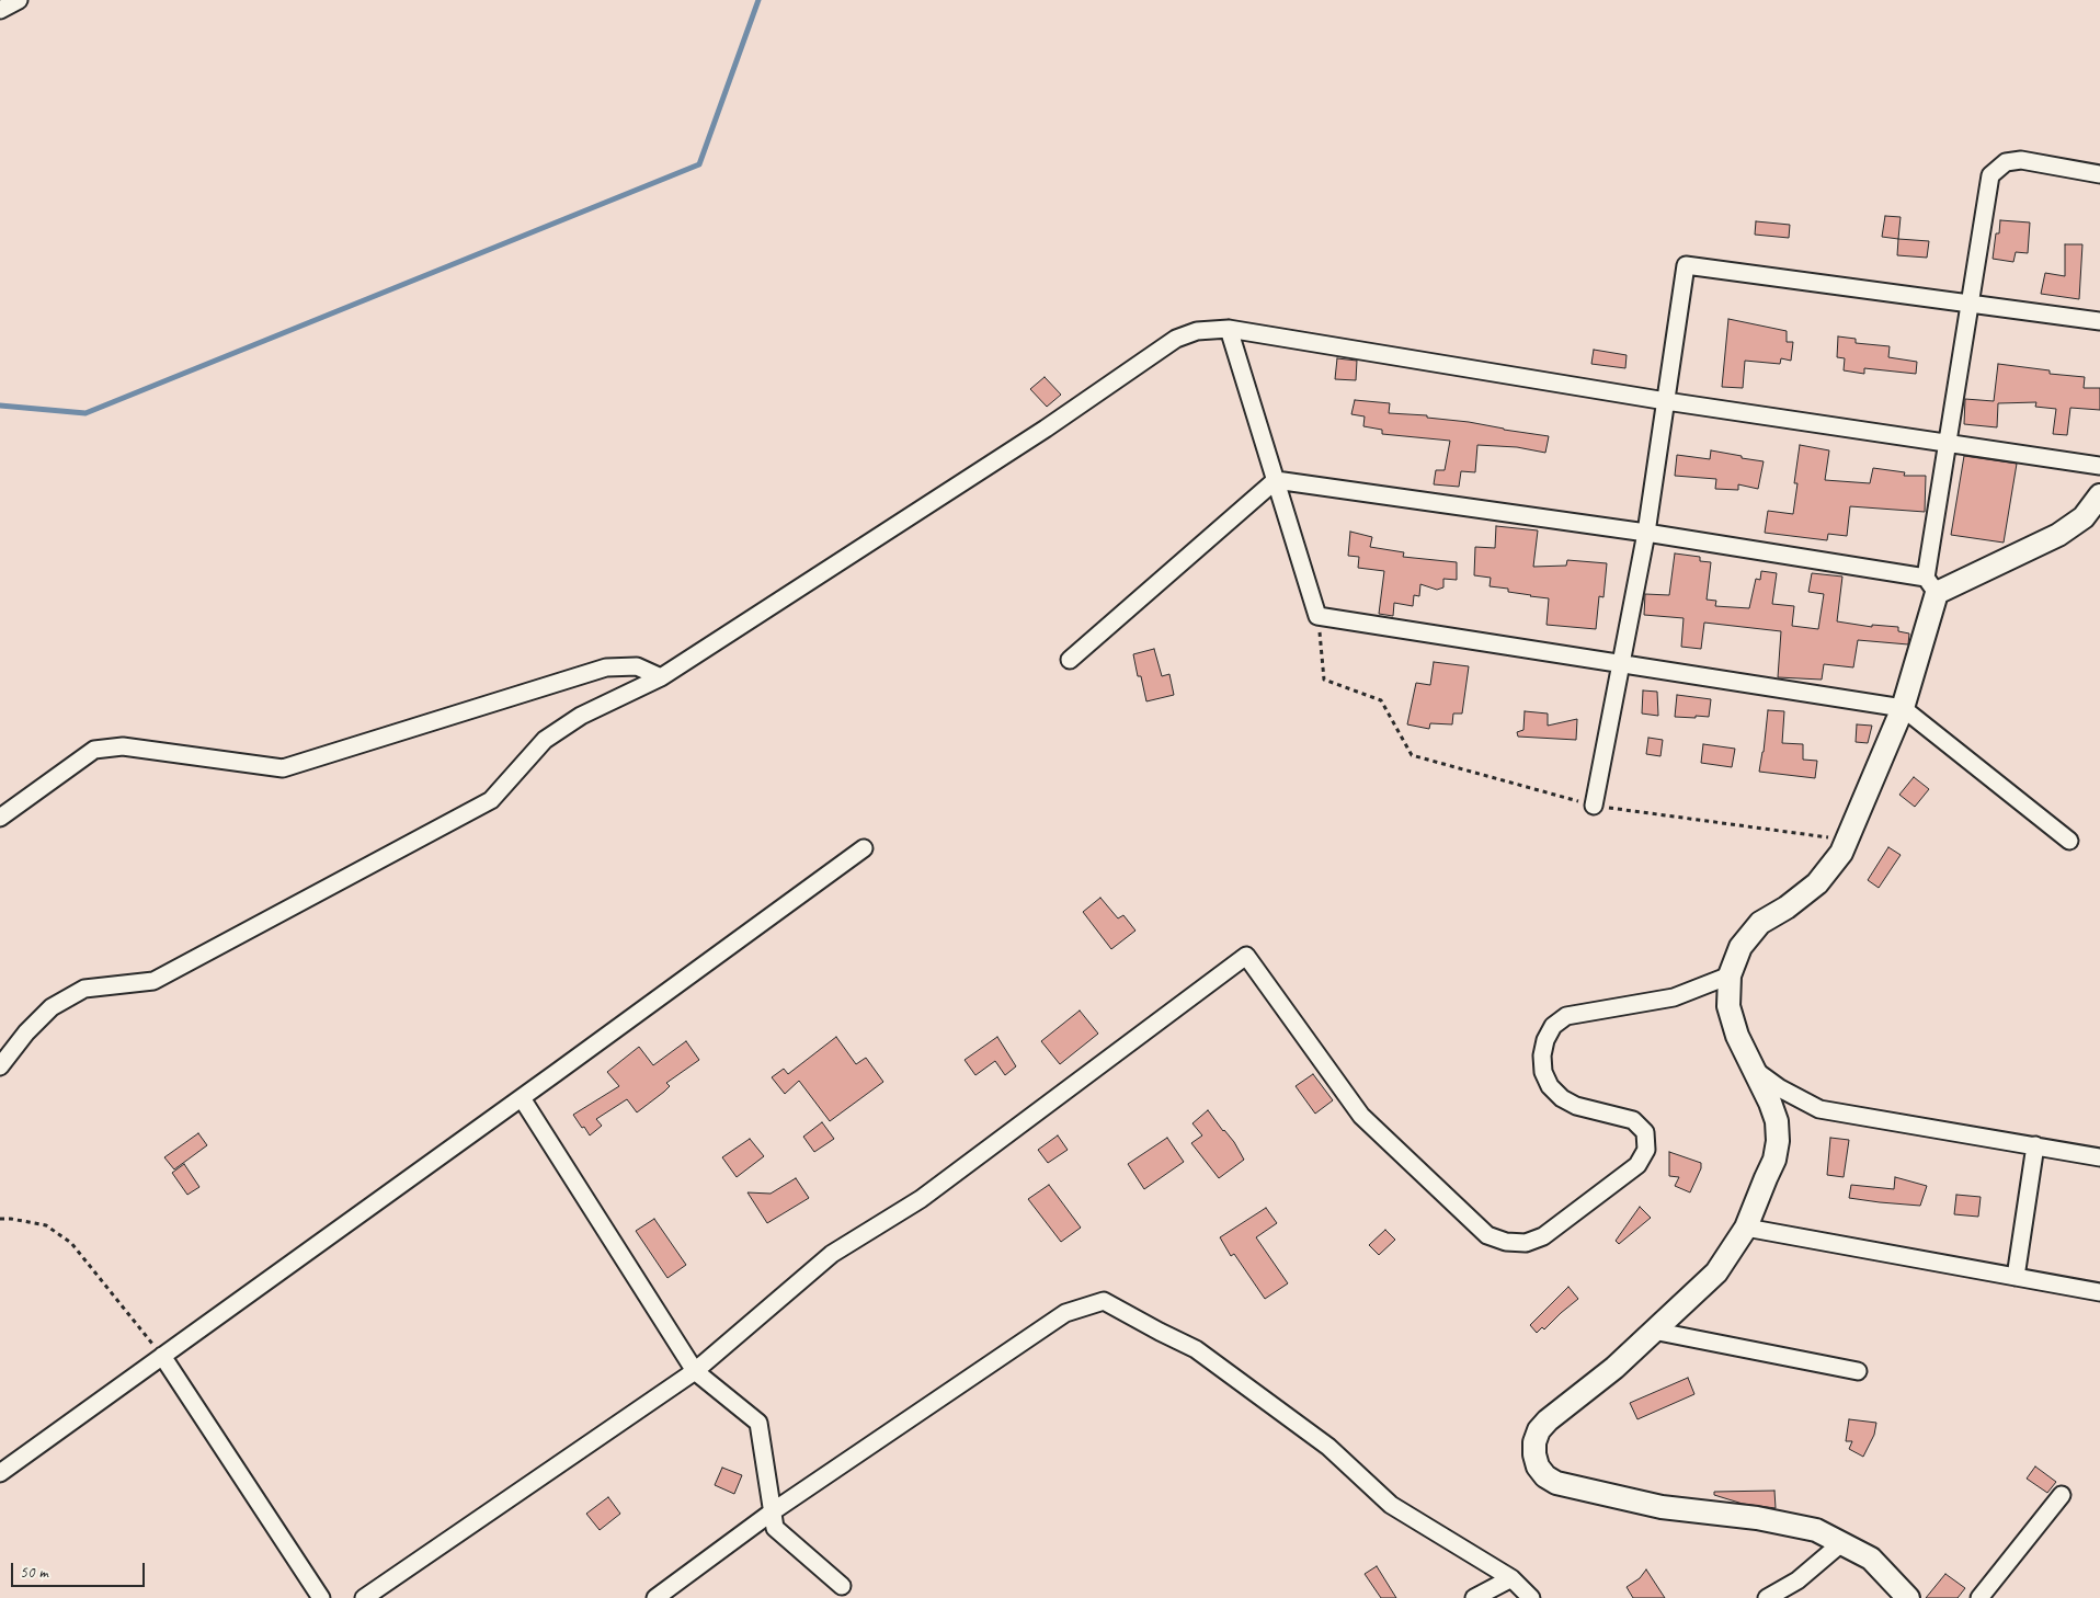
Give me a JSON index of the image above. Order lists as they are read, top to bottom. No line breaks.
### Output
{"scale_bar":"50 m"}
